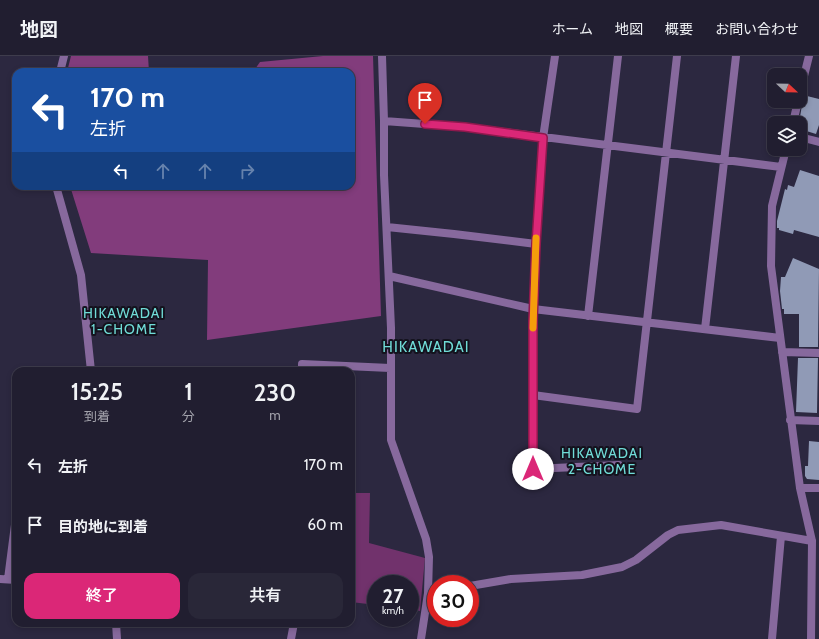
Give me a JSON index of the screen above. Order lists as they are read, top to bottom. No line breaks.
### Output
{"districts":["HIKAWADAI 1-CHOME","HIKAWADAI","HIKAWADAI 2-CHOME"],"north":"right","page":{"header":"地図","nav":["ホーム","地図","概要","お問い合わせ"],"turn":["170 m","左折"],"eta":["15:25","到着","1","分","230","m"],"list":[{"name":"左折","value":"170 m"},{"name":"目的地に到着","value":"60 m"}],"buttons":["終了","共有"],"speed":"27 km/h","limit":"30"}}
